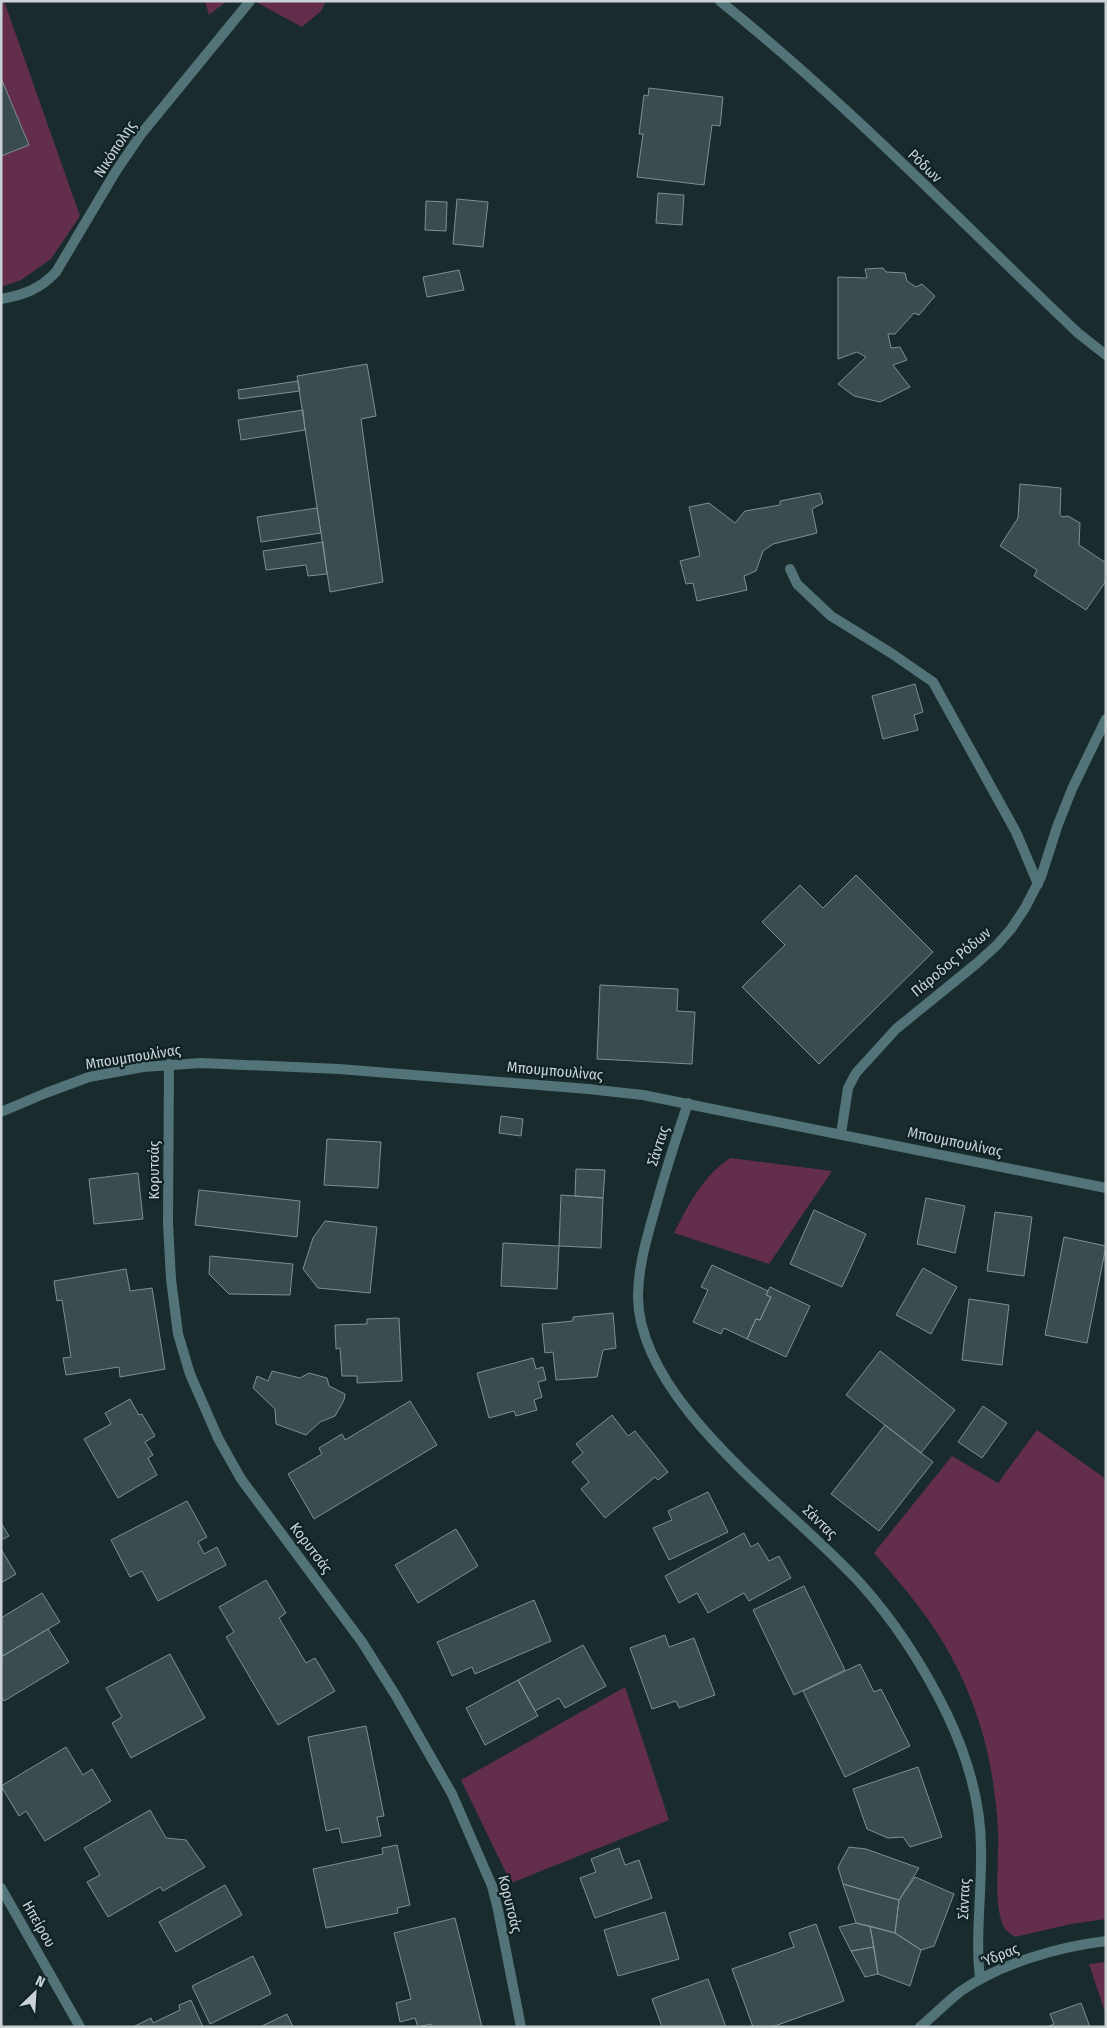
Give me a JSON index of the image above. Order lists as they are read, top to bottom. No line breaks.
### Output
{"streets":{"street":["Νικόπολης","Ρόδων","Πάροδος Ρόδων","Μπουμπουλίνας","Σάντας","Κορυτσάς","Ηπείρου","Ύδρας"]},"crossings":[["Πάροδος Ρόδων","Μπουμπουλίνας"],["Μπουμπουλίνας","Σάντας"],["Μπουμπουλίνας","Κορυτσάς"],["Σάντας","Ύδρας"]],"north":"top right"}
